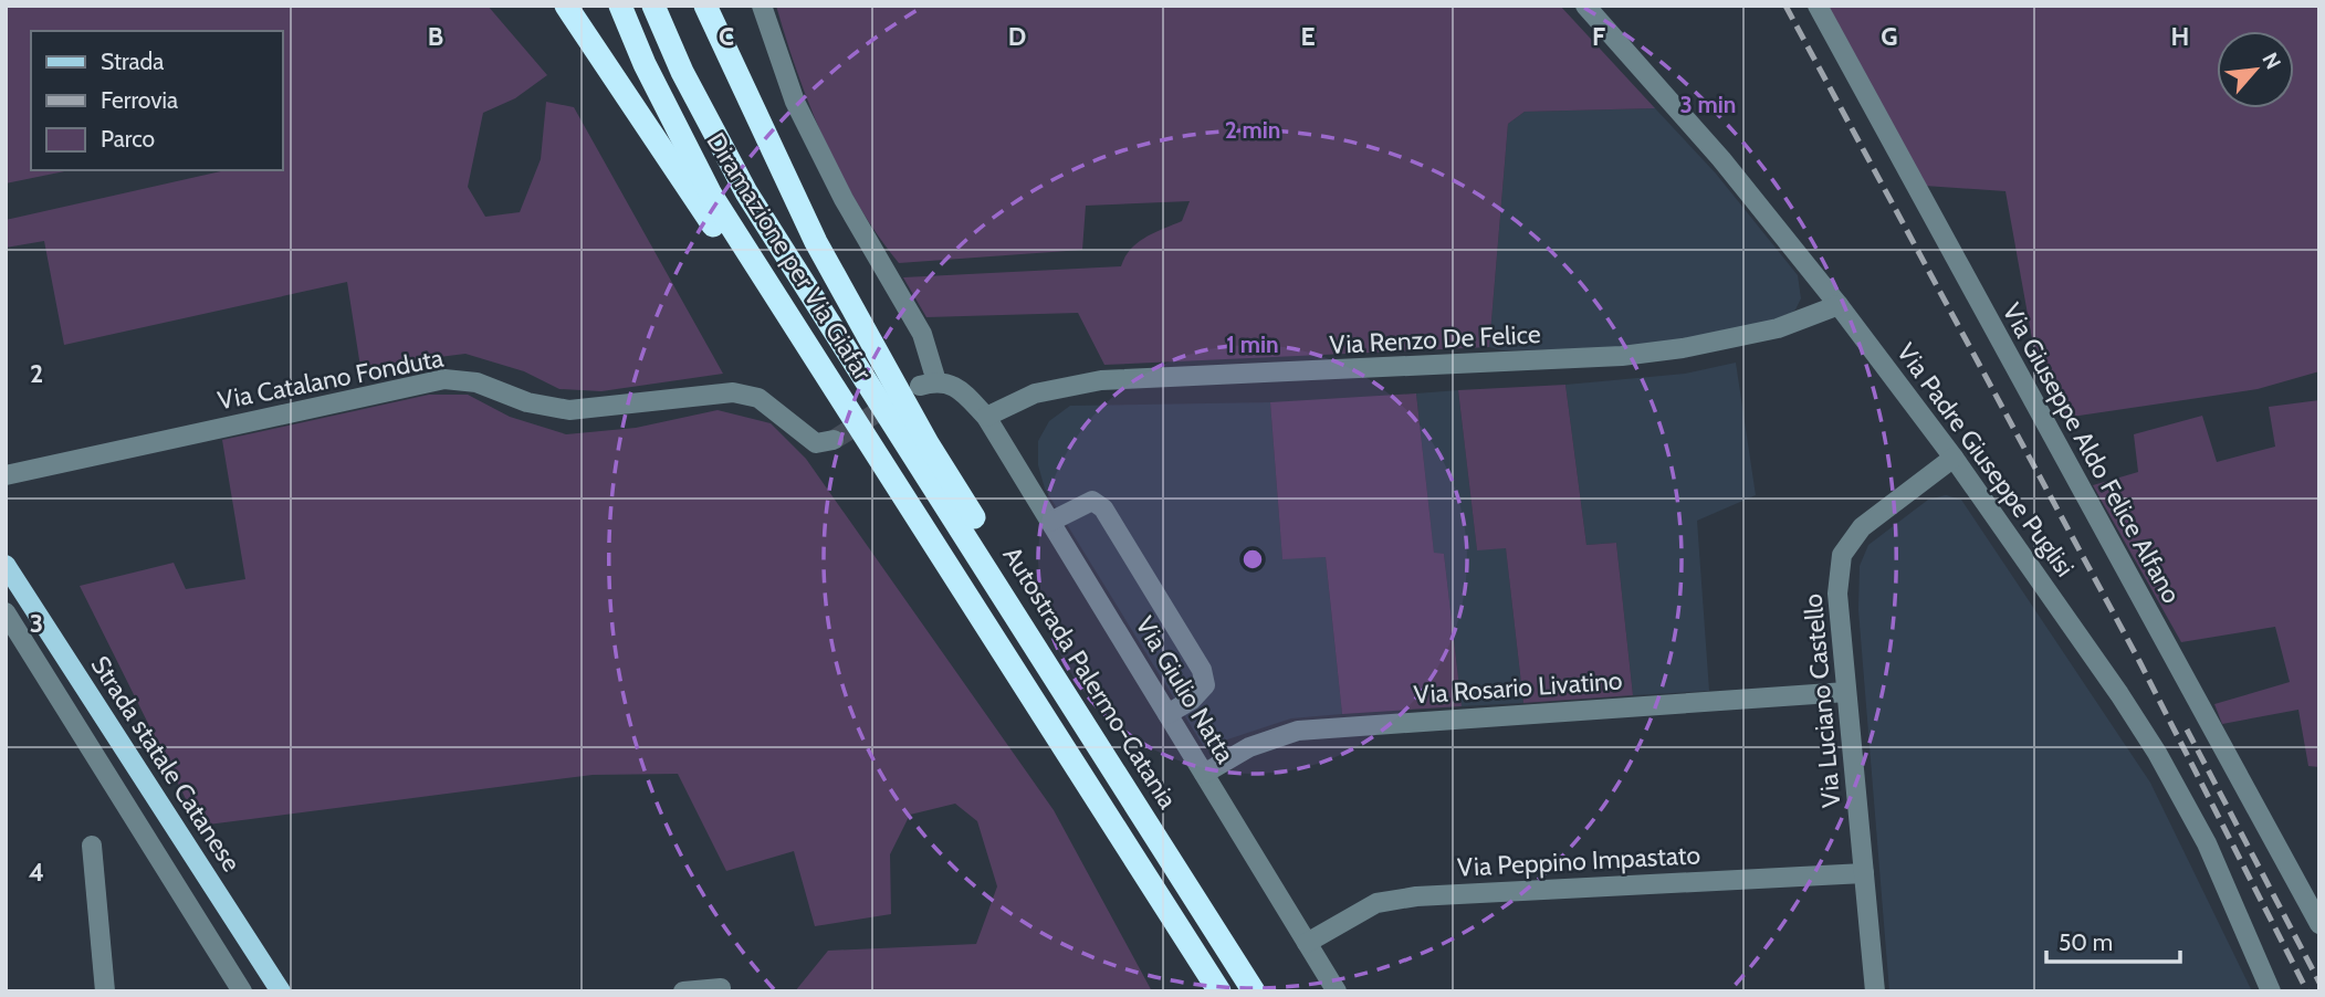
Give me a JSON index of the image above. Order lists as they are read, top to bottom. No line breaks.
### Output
{"streets":{"highway":["Diramazione per Via Giafar","Autostrada Palermo-Catania"],"main road":["Strada statale Catanese"],"street":["Via Renzo De Felice","Via Catalano Fonduta","Via Giuseppe Aldo Felice Alfano","Via Padre Giuseppe Puglisi","Via Rosario Livatino","Via Giulio Natta","Via Luciano Castello","Via Peppino Impastato"]},"crossings":[["Diramazione per Via Giafar","Autostrada Palermo-Catania"],["Via Renzo De Felice","Via Padre Giuseppe Puglisi"],["Via Renzo De Felice","Via Giulio Natta"],["Via Padre Giuseppe Puglisi","Via Luciano Castello"],["Via Rosario Livatino","Via Giulio Natta"],["Via Rosario Livatino","Via Luciano Castello"],["Via Giulio Natta","Via Peppino Impastato"],["Via Luciano Castello","Via Peppino Impastato"]],"legend":["Strada","Ferrovia","Parco"],"scale_bar":"50 m","north":"top right","grid":{"columns":["B","C","D","E","F","G","H"],"rows":["2","3","4"]},"rings":["3 min","2 min","1 min"]}
